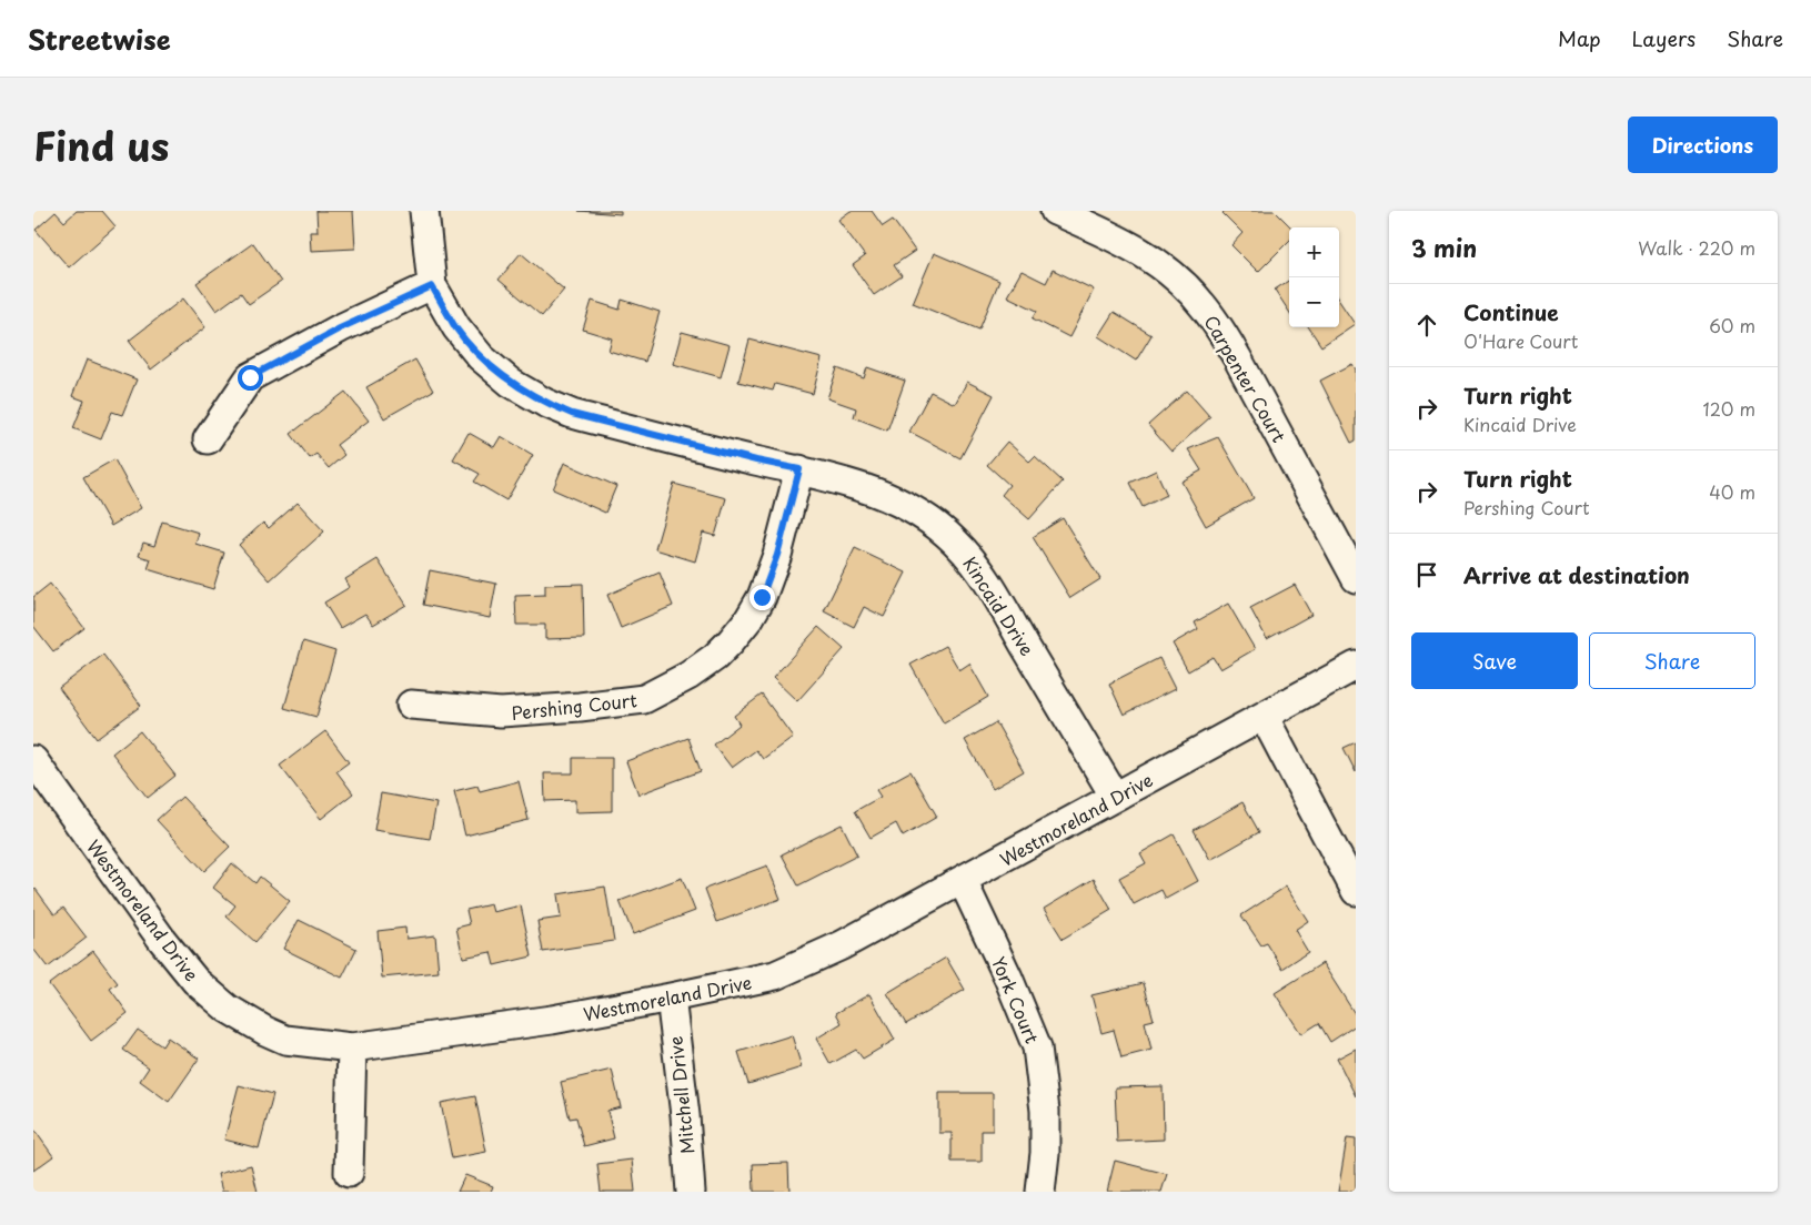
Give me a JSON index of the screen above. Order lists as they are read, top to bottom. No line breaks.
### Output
{"streets":{"street":["Carpenter Court","Kincaid Drive","Pershing Court","Westmoreland Drive","York Court","Mitchell Drive"]},"crossings":[["Kincaid Drive","Pershing Court"],["Kincaid Drive","Westmoreland Drive"],["Westmoreland Drive","York Court"],["Westmoreland Drive","Mitchell Drive"]],"page":{"header":"Streetwise","nav":["Map","Layers","Share"],"title":"Find us","buttons":["Directions",["Save","Share"]],"heading":["3 min","Walk · 220 m"],"map_buttons":["+","−"],"list":[["Continue","O'Hare Court","60 m"],["Turn right","Kincaid Drive","120 m"],["Turn right","Pershing Court","40 m"],"Arrive at destination"]}}
